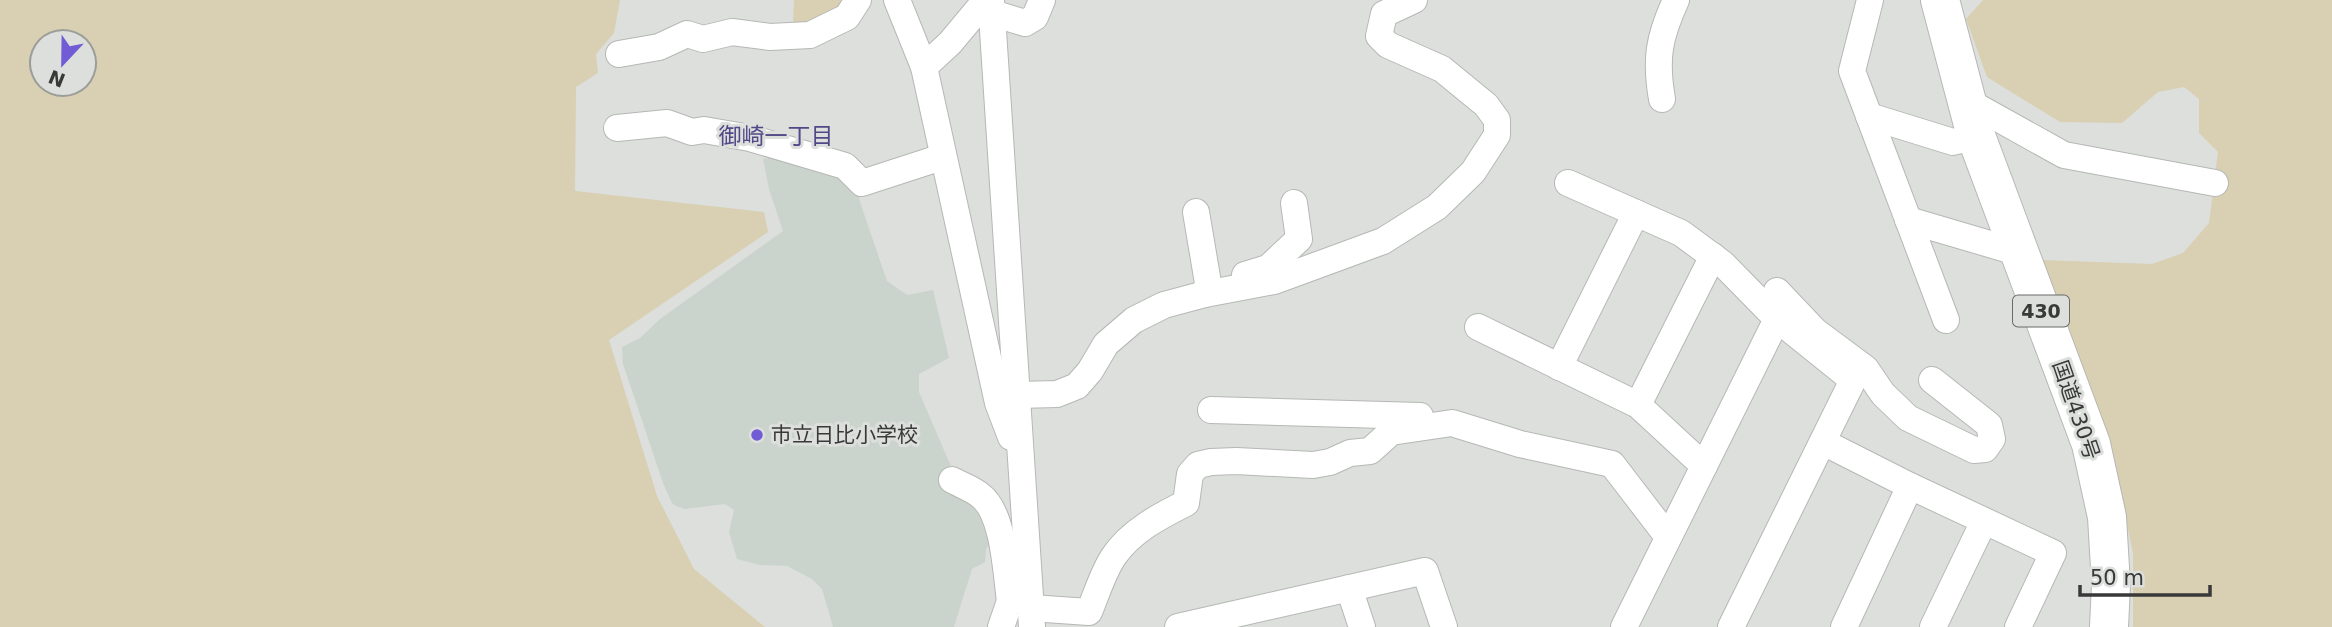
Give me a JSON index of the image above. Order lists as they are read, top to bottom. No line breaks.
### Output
{"streets":{"highway":["430","国道430号"]},"districts":["御崎一丁目"],"places":["市立日比小学校"],"scale_bar":"50 m","north":"bottom"}
